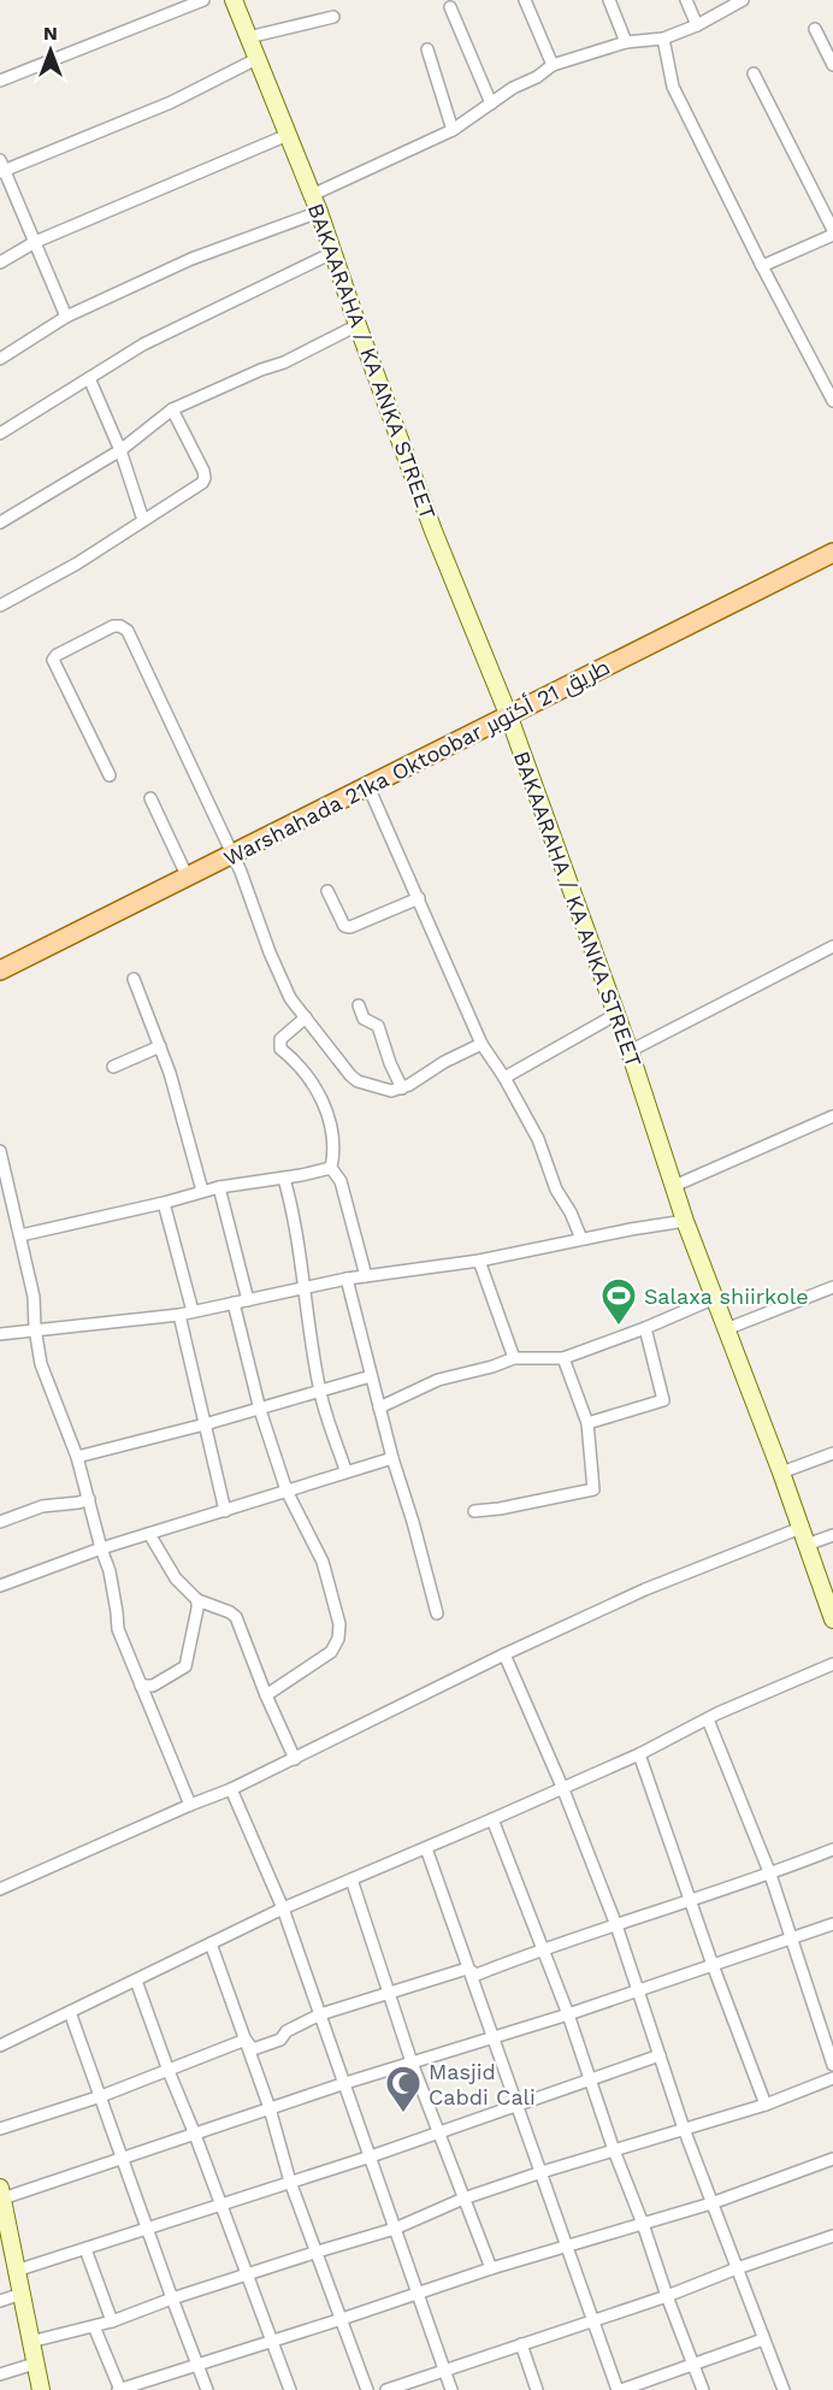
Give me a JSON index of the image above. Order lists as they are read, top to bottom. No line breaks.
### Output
{"streets":{"main road":["Warshahada 21ka Oktoobar طريق 21 أكتوبر"],"street":["BAKAARAHA / KA ANKA STREET"]},"crossings":[["BAKAARAHA / KA ANKA STREET","Warshahada 21ka Oktoobar طريق 21 أكتوبر"]],"places":{"sports":["Salaxa shiirkole"],"mosque":["Masjid Cabdi Cali"]},"north":"top"}
